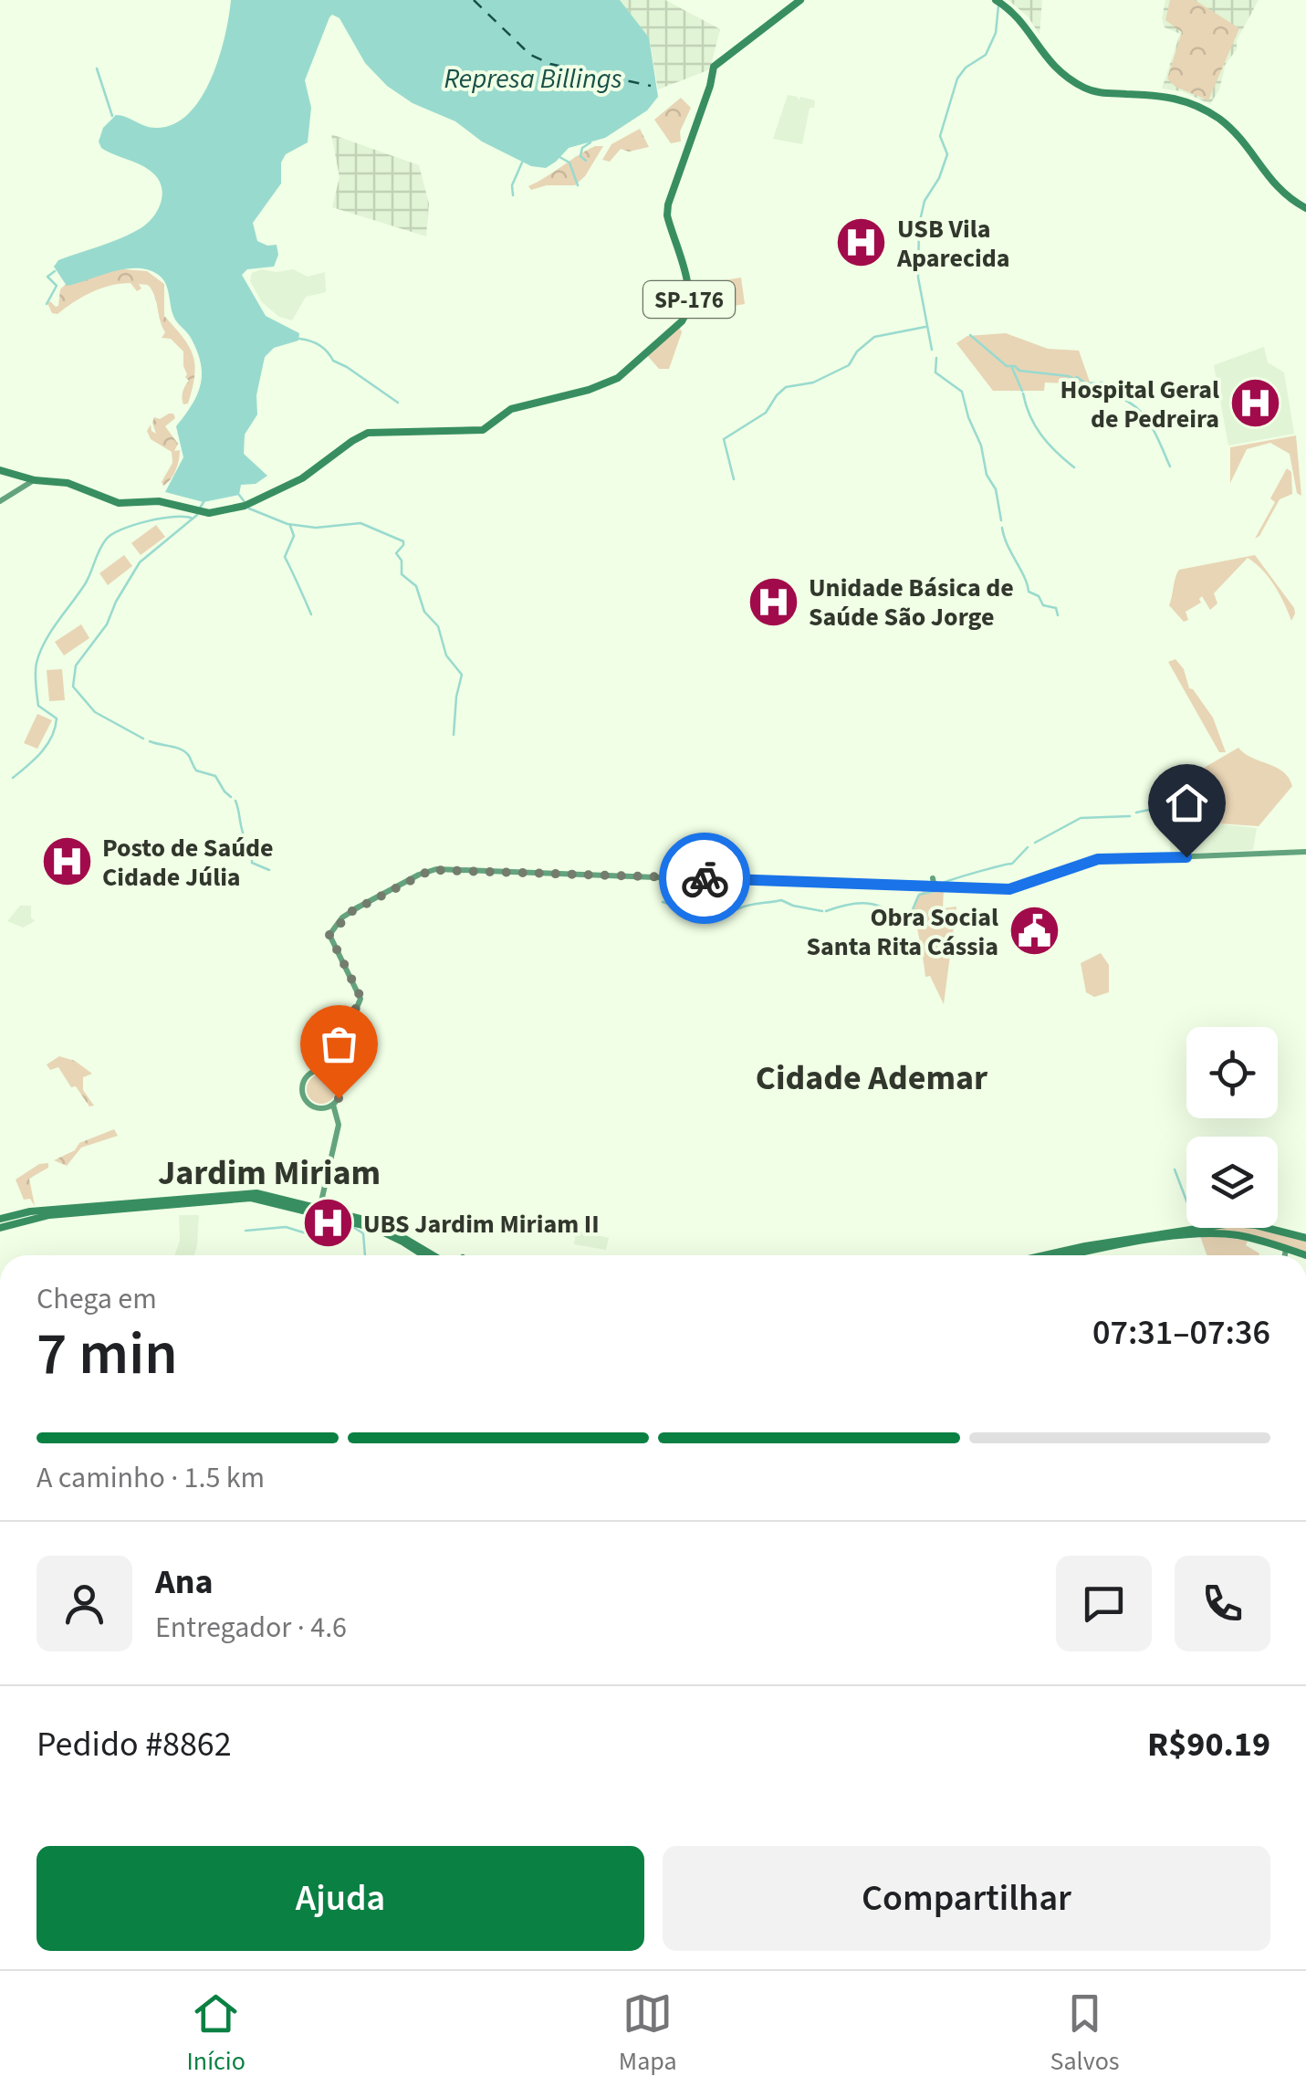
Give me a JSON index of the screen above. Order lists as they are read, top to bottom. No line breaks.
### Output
{"streets":{"main road":["SP-176"]},"districts":["Cidade Ademar","Jardim Miriam"],"water":["Represa Billings"],"places":{"hospital":["USB Vila Aparecida","Hospital Geral de Pedreira","Unidade Básica de Saúde São Jorge","Posto de Saúde Cidade Júlia","UBS Jardim Miriam II"],"public building":["Obra Social Santa Rita Cássia"]},"page":{"heading":["7 min","Chega em","07:31–07:36"],"panel":["Ana","Entregador · 4.6","Pedido #8862","R$90.19"],"bar":"A caminho · 1.5 km","buttons":["Ajuda","Compartilhar"],"tabs":["Início","Mapa","Salvos"]}}
